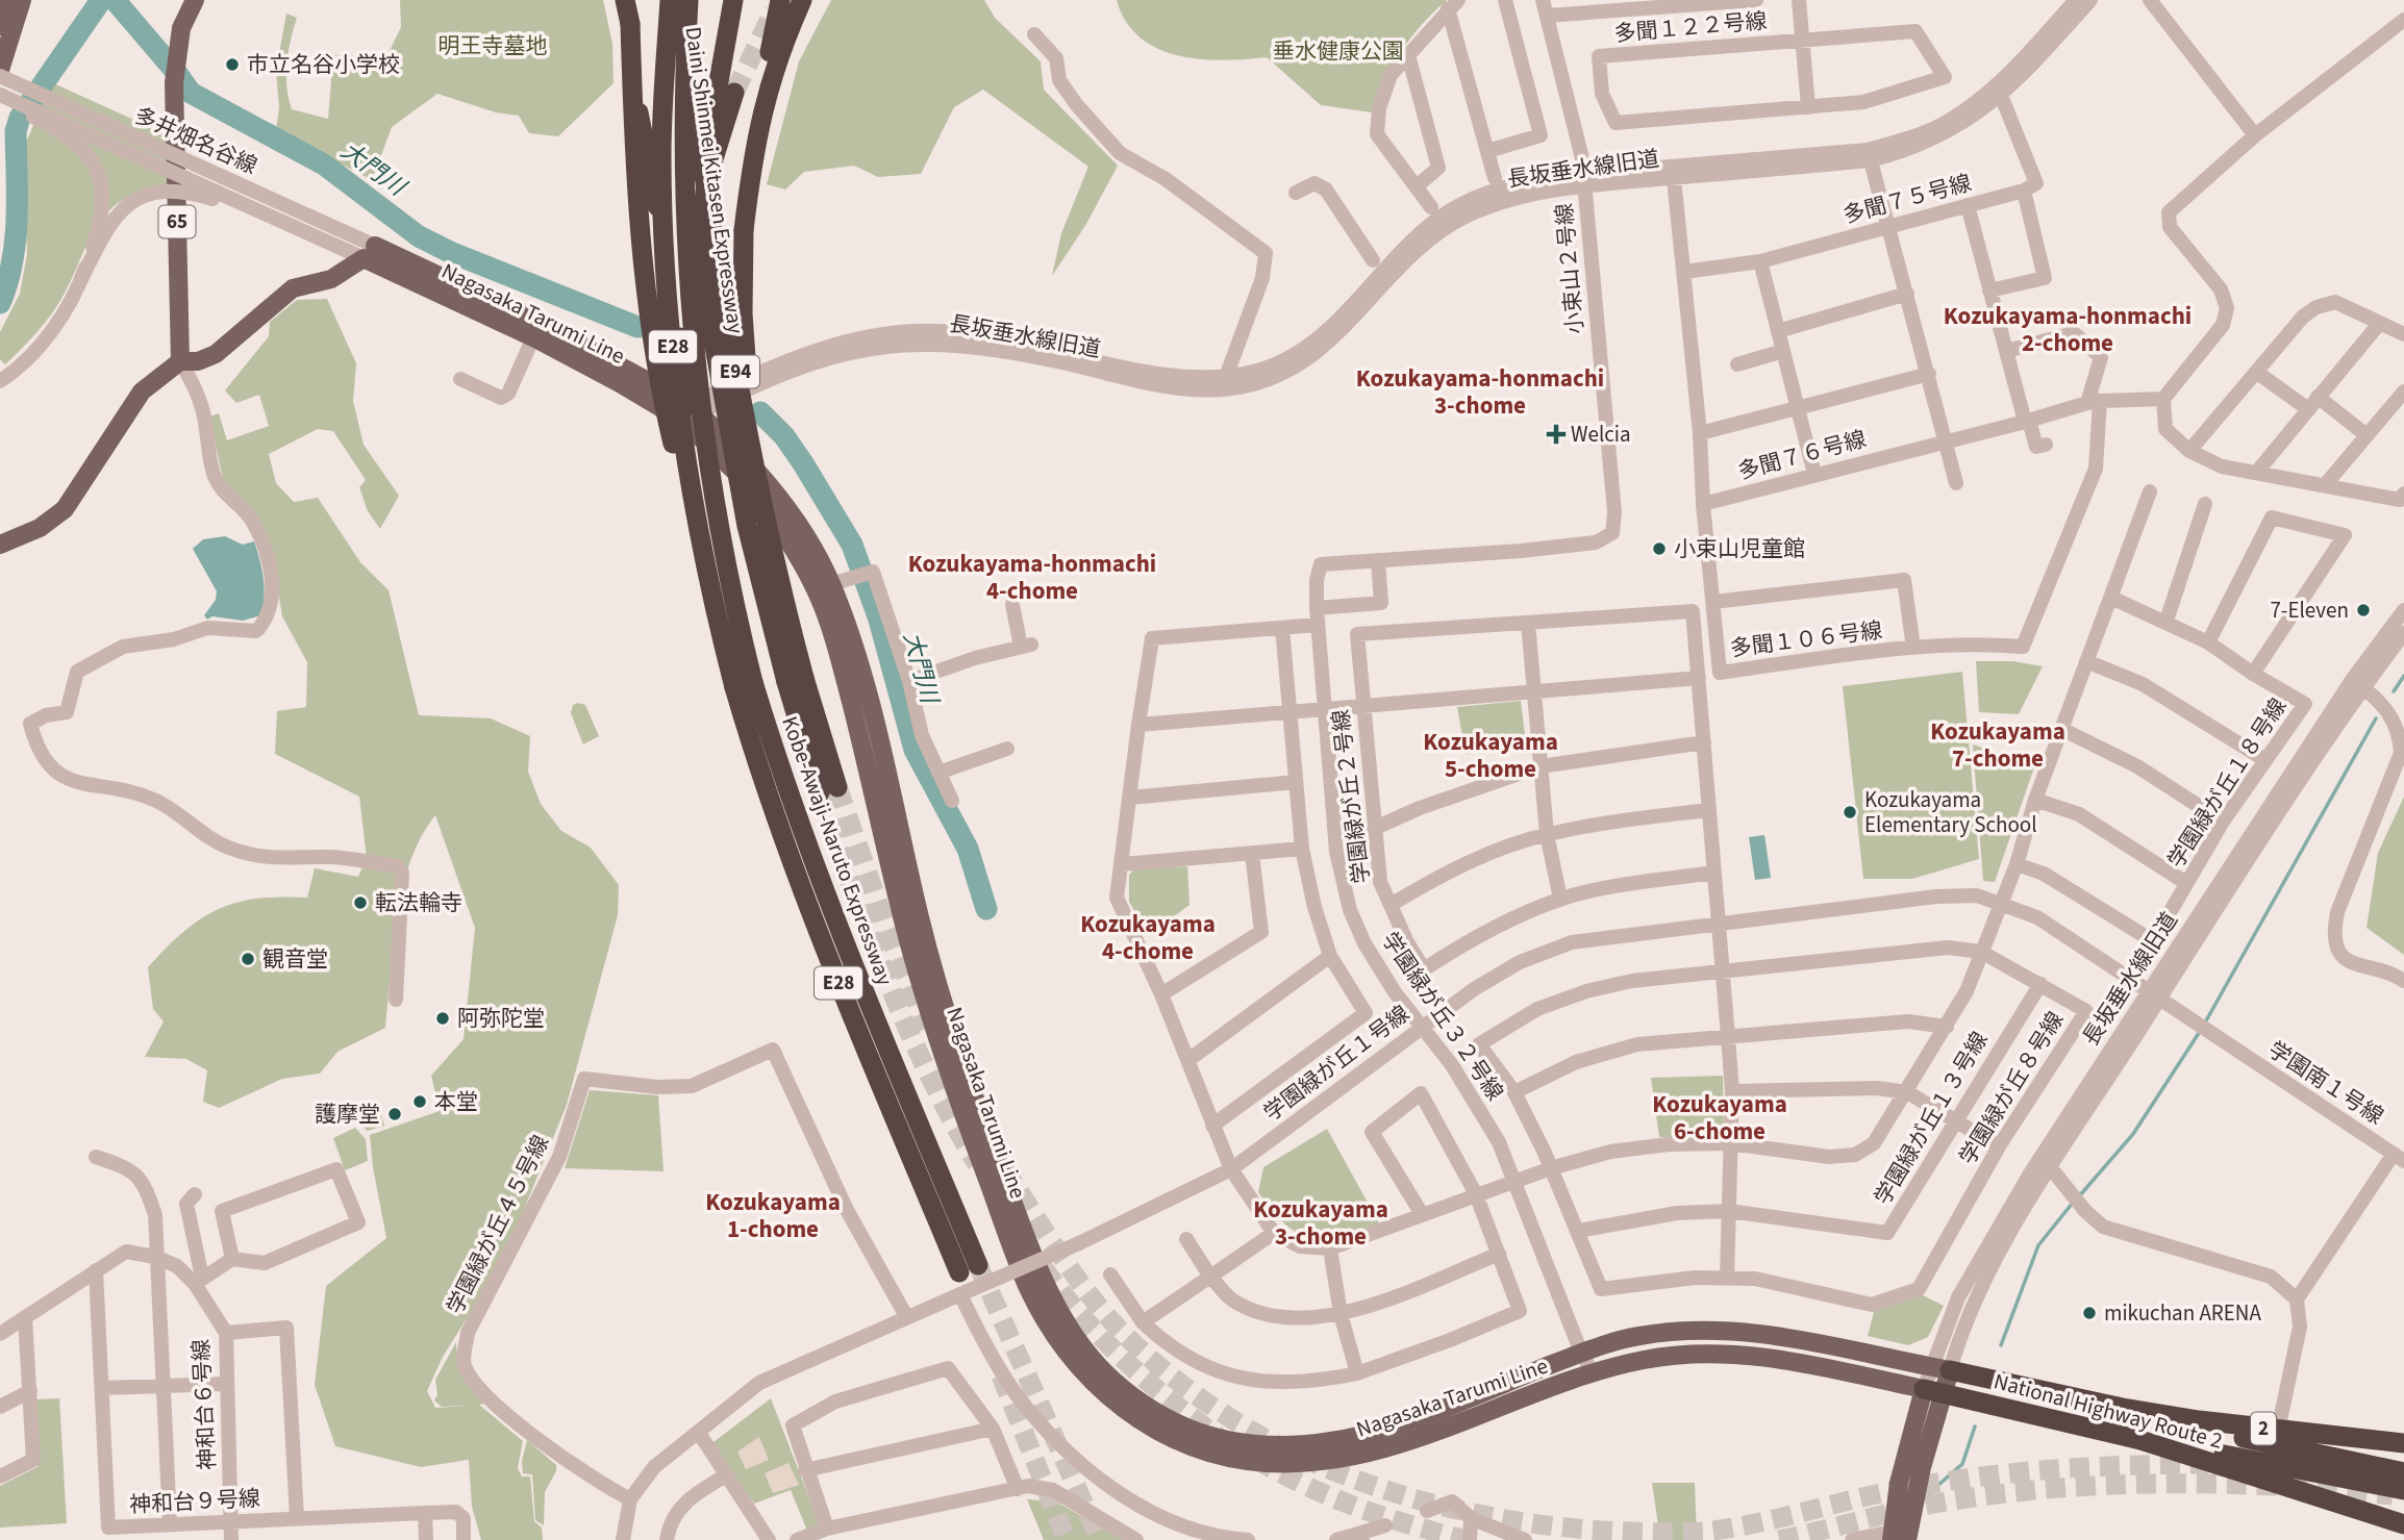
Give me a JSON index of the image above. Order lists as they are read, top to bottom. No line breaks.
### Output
{"streets":{"highway":["Daini Shinmei Kitasen Expressway","E28","E94","Kobe-Awaji-Naruto Expressway","National Highway Route 2","2"],"main road":["65","Nagasaka Tarumi Line"],"street":["多聞１２２号線","多井畑名谷線","長坂垂水線旧道","多聞７５号線","小束山２号線","多聞７６号線","多聞１０６号線","学園緑が丘１８号線","学園緑が丘２号線","学園緑が丘３２号線","学園緑が丘１号線","学園南１号線","学園緑が丘８号線","学園緑が丘１３号線","学園緑が丘４５号線","神和台６号線","神和台９号線"]},"crossings":[["多井畑名谷線","Nagasaka Tarumi Line"],["長坂垂水線旧道","小束山２号線"],["長坂垂水線旧道","Nagasaka Tarumi Line"],["長坂垂水線旧道","学園緑が丘１号線"],["長坂垂水線旧道","National Highway Route 2"],["Daini Shinmei Kitasen Expressway","Kobe-Awaji-Naruto Expressway"],["小束山２号線","学園緑が丘３２号線"],["Nagasaka Tarumi Line","学園緑が丘３２号線"],["Nagasaka Tarumi Line","National Highway Route 2"],["多聞７６号線","多聞１０６号線"],["学園緑が丘３２号線","学園緑が丘１号線"],["学園緑が丘１号線","学園南１号線"],["学園緑が丘１号線","学園緑が丘４５号線"],["学園緑が丘８号線","学園緑が丘１３号線"],["神和台６号線","神和台９号線"]],"districts":["Kozukayama-honmachi 2-chome","Kozukayama-honmachi 3-chome","Kozukayama-honmachi 4-chome","Kozukayama 7-chome","Kozukayama 5-chome","Kozukayama 4-chome","Kozukayama 6-chome","Kozukayama 1-chome","Kozukayama 3-chome"],"water":["大門川"],"parks":["明王寺墓地","垂水健康公園"],"places":{"other":["市立名谷小学校","小束山児童館","7-Eleven","Kozukayama Elementary School","転法輪寺","観音堂","阿弥陀堂","本堂","護摩堂","mikuchan ARENA"],"health":["Welcia"]}}
